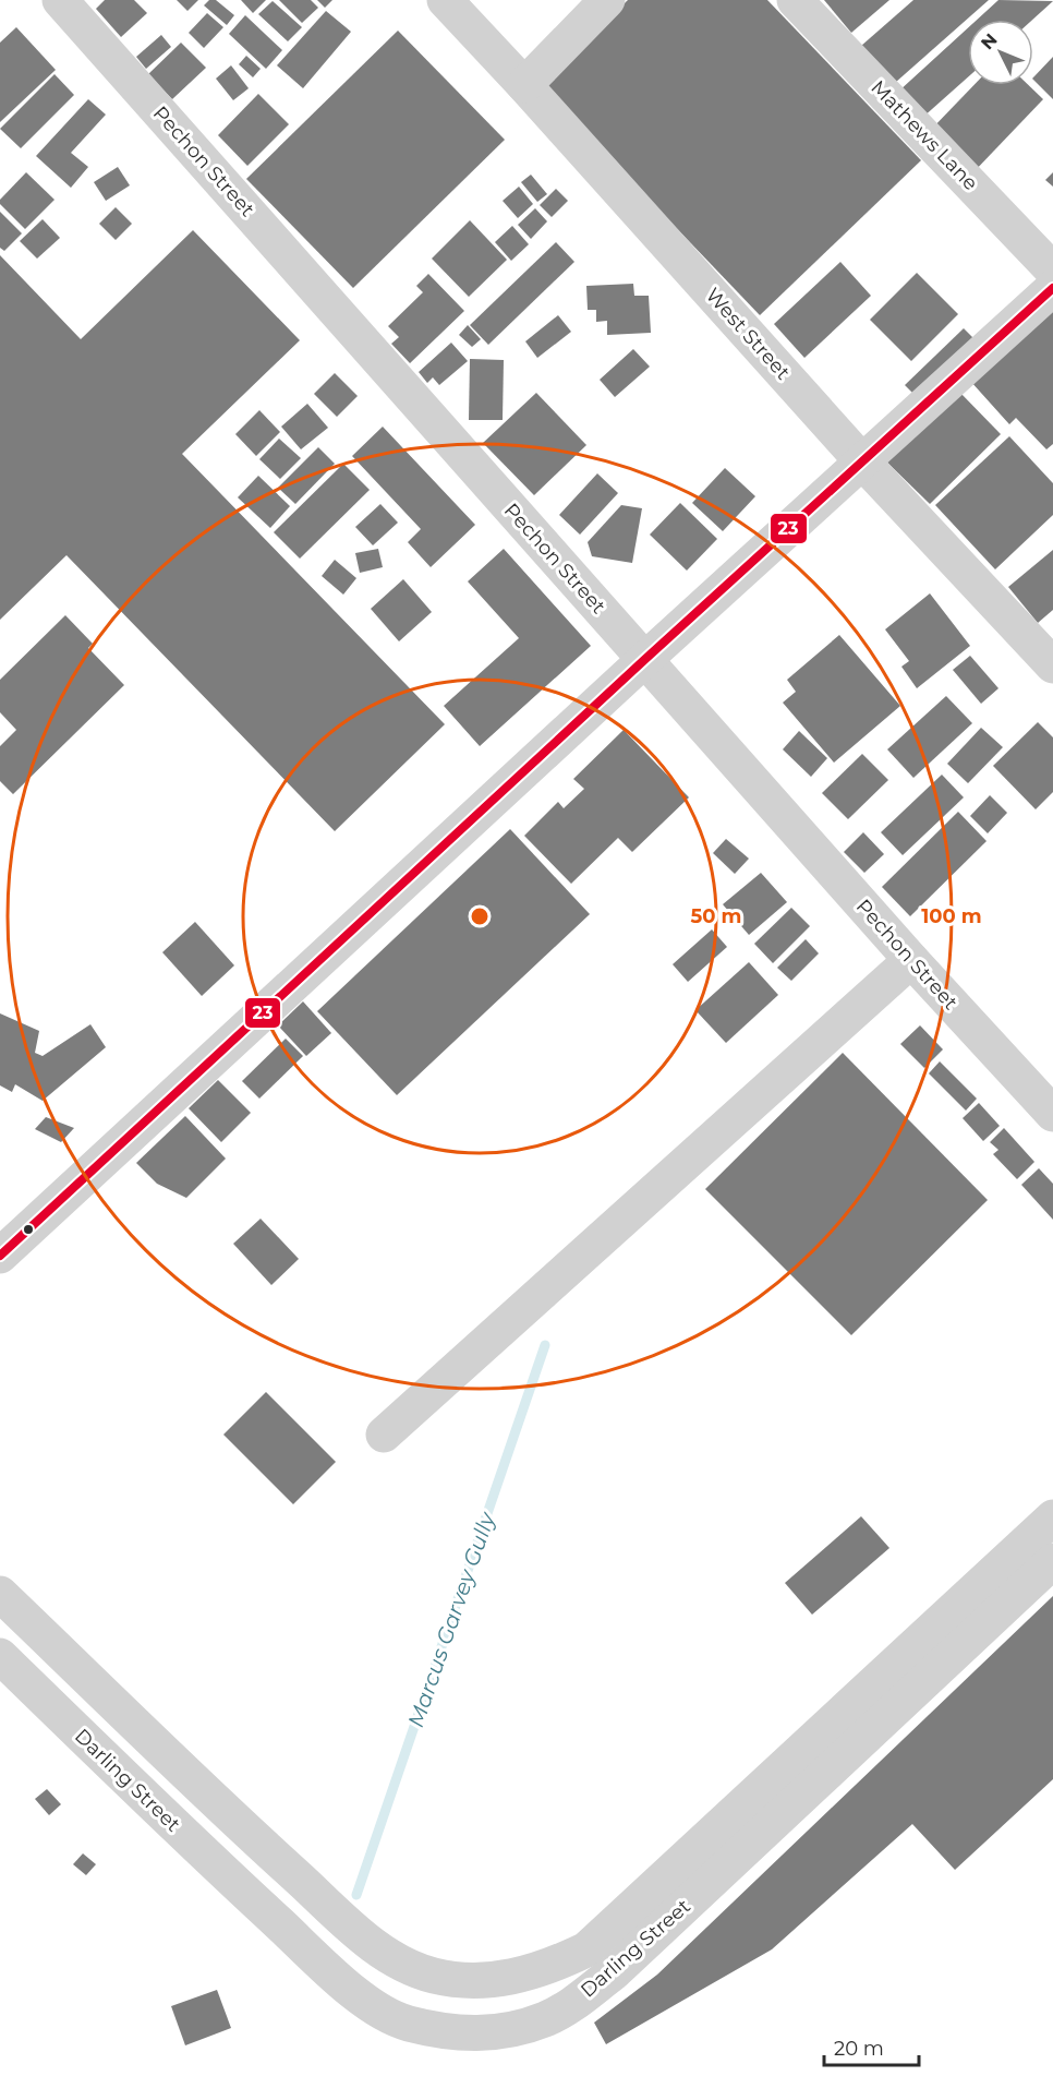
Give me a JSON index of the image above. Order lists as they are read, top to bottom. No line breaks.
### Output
{"streets":{"street":["Mathews Lane","Pechon Street","West Street","Darling Street"]},"water":["Marcus Garvey Gully"],"lines":["transit line 23"],"scale_bar":"20 m","north":"top left","rings":["50 m","100 m"]}
